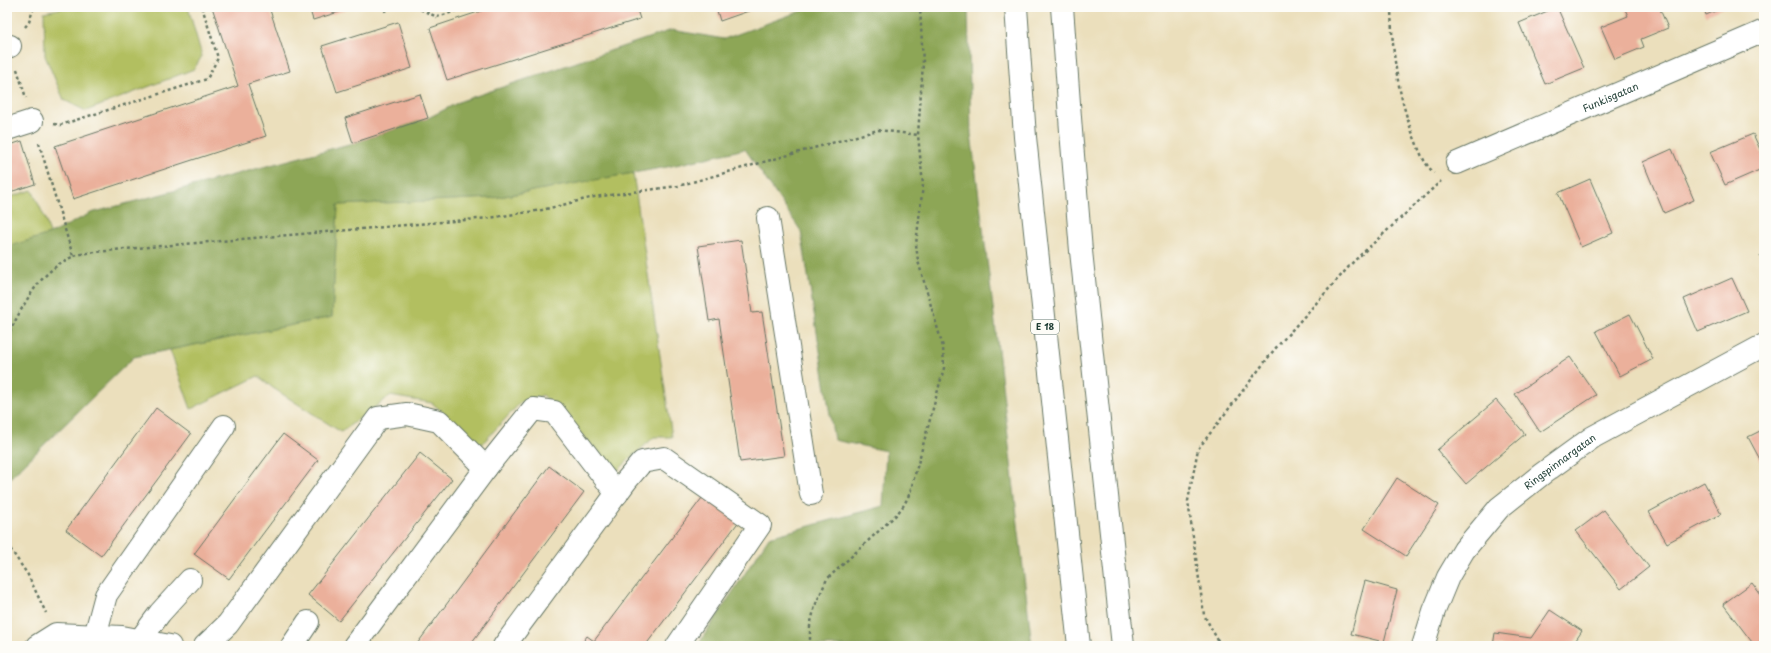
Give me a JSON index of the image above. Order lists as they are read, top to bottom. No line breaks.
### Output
{"streets":{"main road":["Funkisgatan","E 18","Ringspinnargatan"]}}
